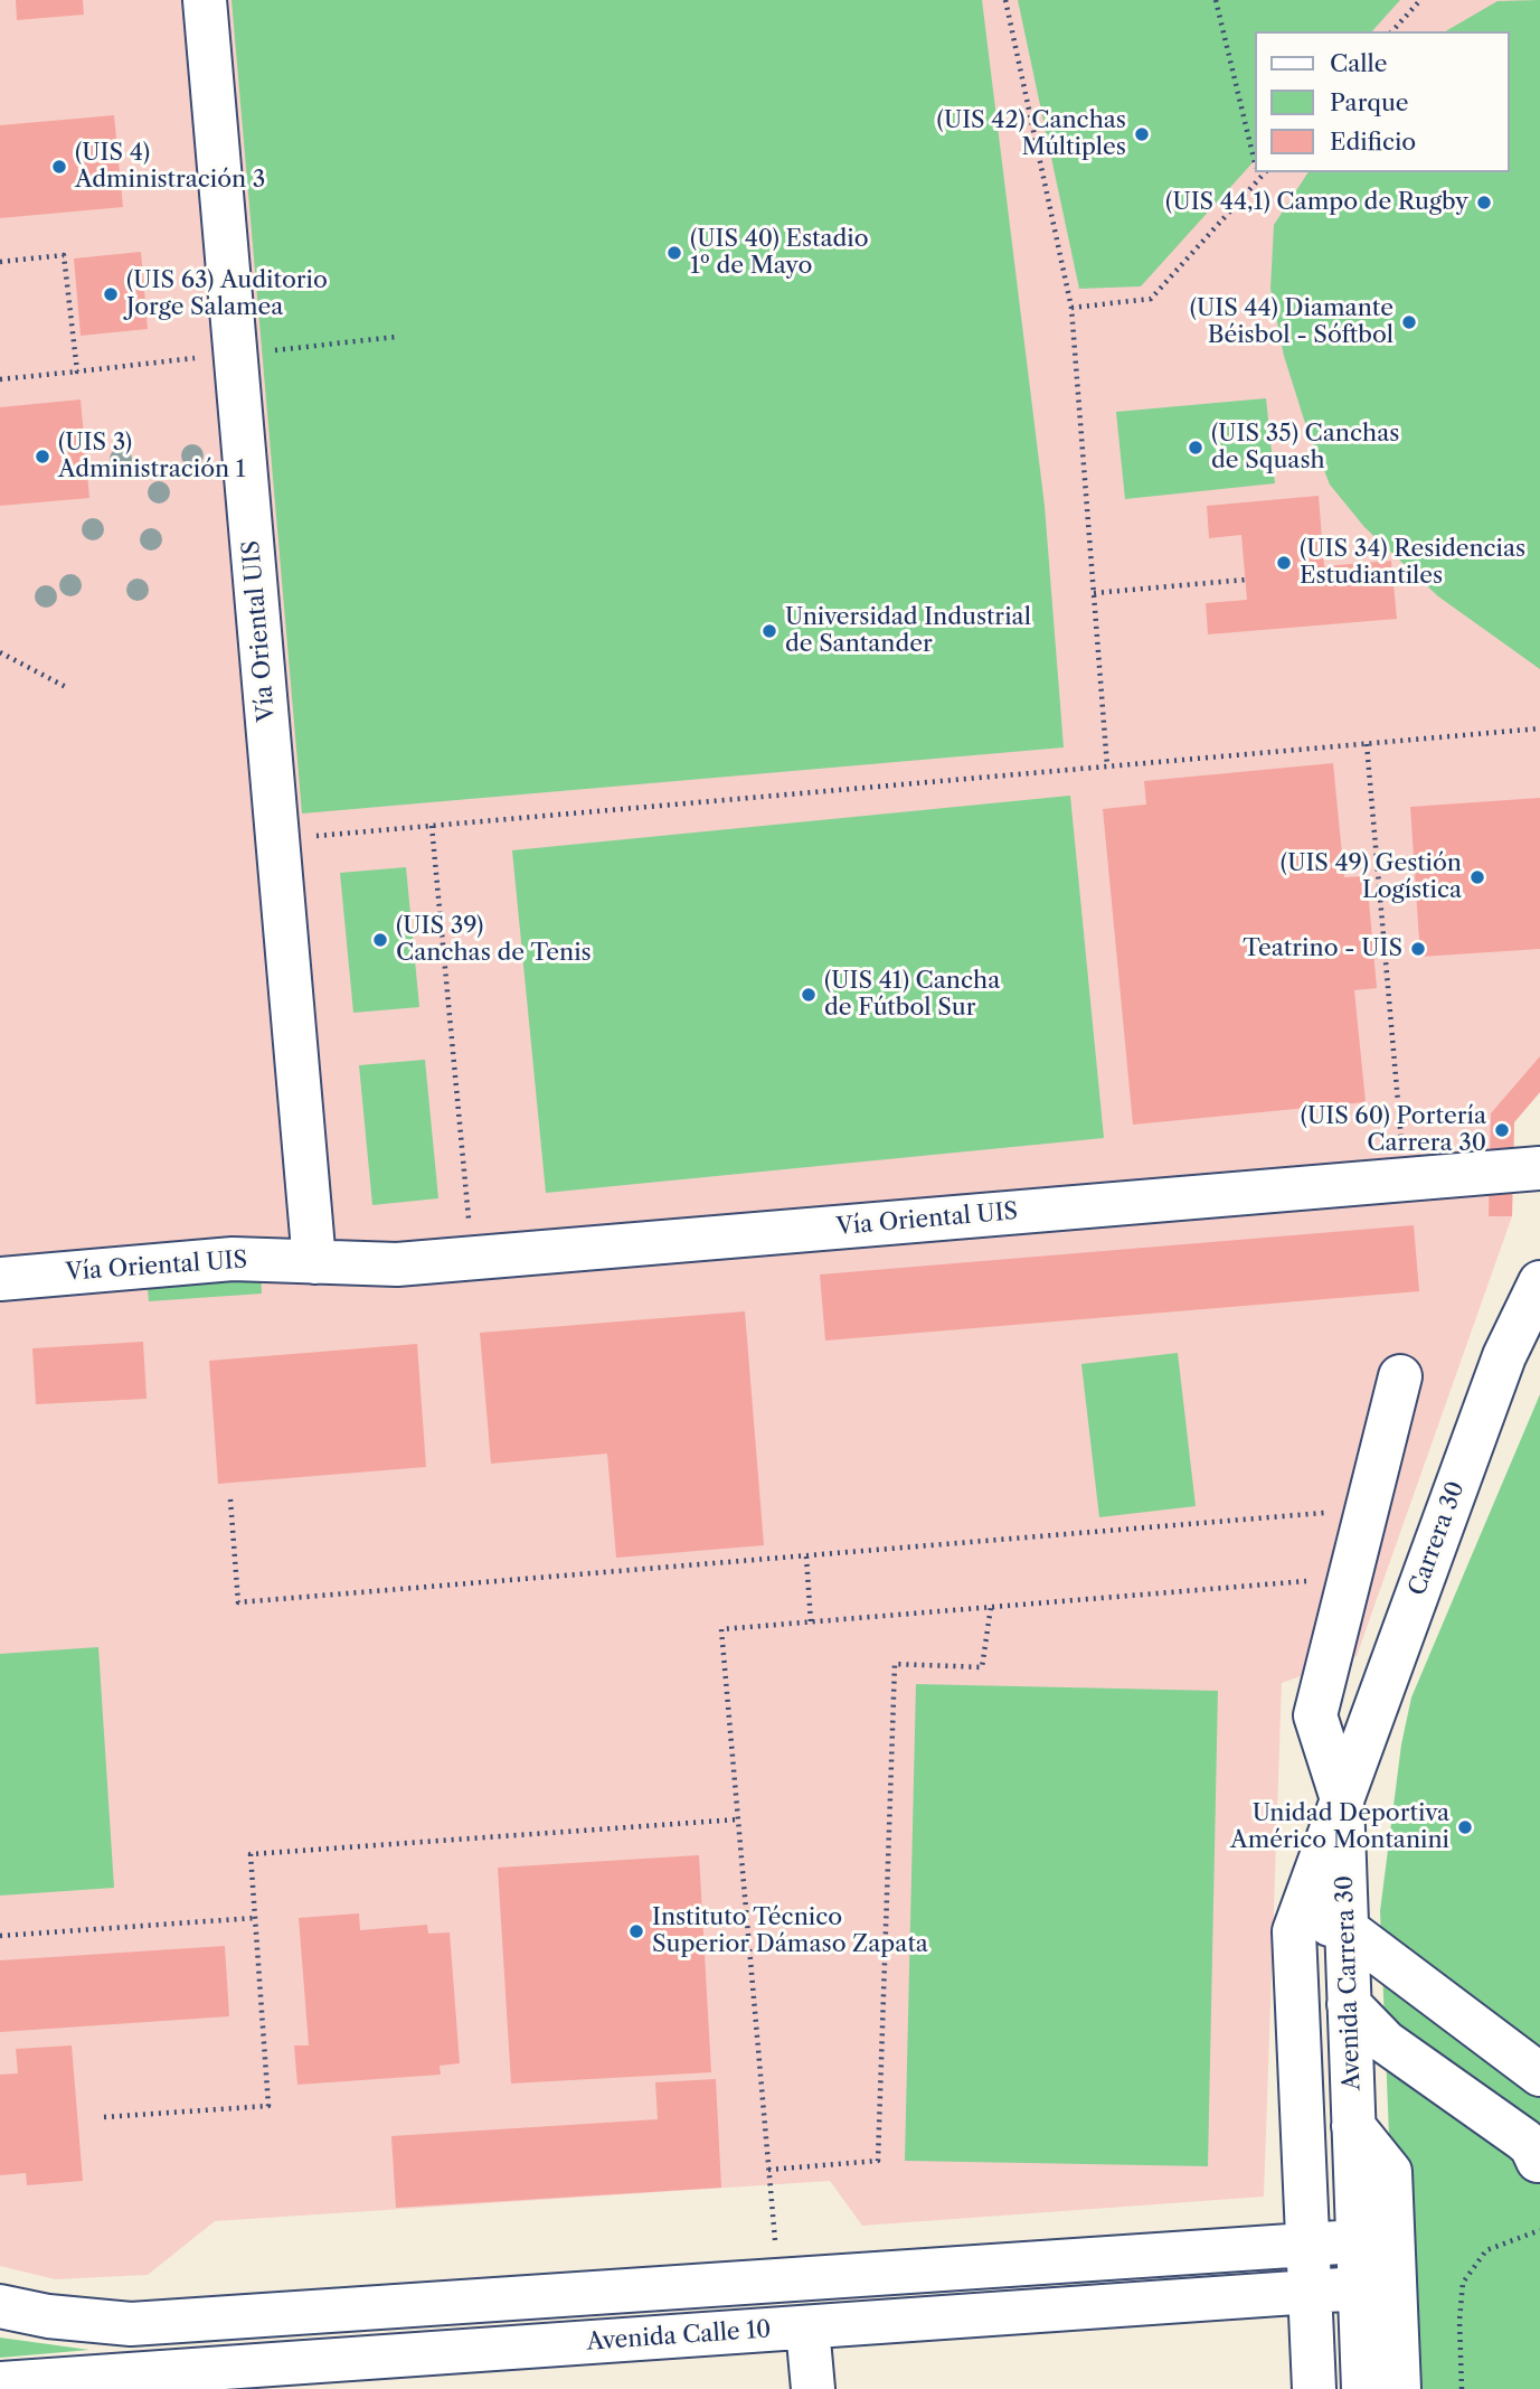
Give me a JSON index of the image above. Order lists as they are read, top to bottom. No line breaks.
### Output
{"streets":{"street":["Vía Oriental UIS","Carrera 30","Avenida Carrera 30","Avenida Calle 10"]},"crossings":[["Carrera 30","Avenida Carrera 30"],["Avenida Carrera 30","Avenida Calle 10"]],"places":["(UIS 42) Canchas Múltiples","(UIS 4) Administración 3","(UIS 44,1) Campo de Rugby","(UIS 40) Estadio 1º de Mayo","(UIS 63) Auditorio Jorge Salamea","(UIS 44) Diamante Béisbol - Sóftbol","(UIS 35) Canchas de Squash","(UIS 3) Administración 1","(UIS 34) Residencias Estudiantiles","Universidad Industrial de Santander","(UIS 49) Gestión Logística","(UIS 39) Canchas de Tenis","Teatrino - UIS","(UIS 41) Cancha de Fútbol Sur","(UIS 60) Portería Carrera 30","Unidad Deportiva Américo Montanini","Instituto Técnico Superior Dámaso Zapata"],"legend":["Calle","Parque","Edificio"]}
